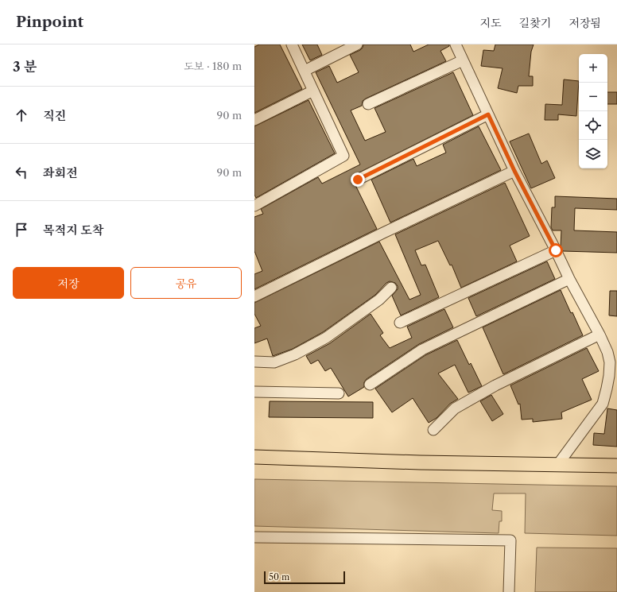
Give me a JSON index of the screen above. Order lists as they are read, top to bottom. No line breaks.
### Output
{"scale_bar":"50 m","page":{"header":"Pinpoint","nav":["지도","길찾기","저장됨"],"heading":["3 분","도보 · 180 m"],"map_buttons":["+","−"],"list":[["직진","90 m"],["좌회전","90 m"],"목적지 도착"],"buttons":["저장","공유"],"scale":"50 m"}}
